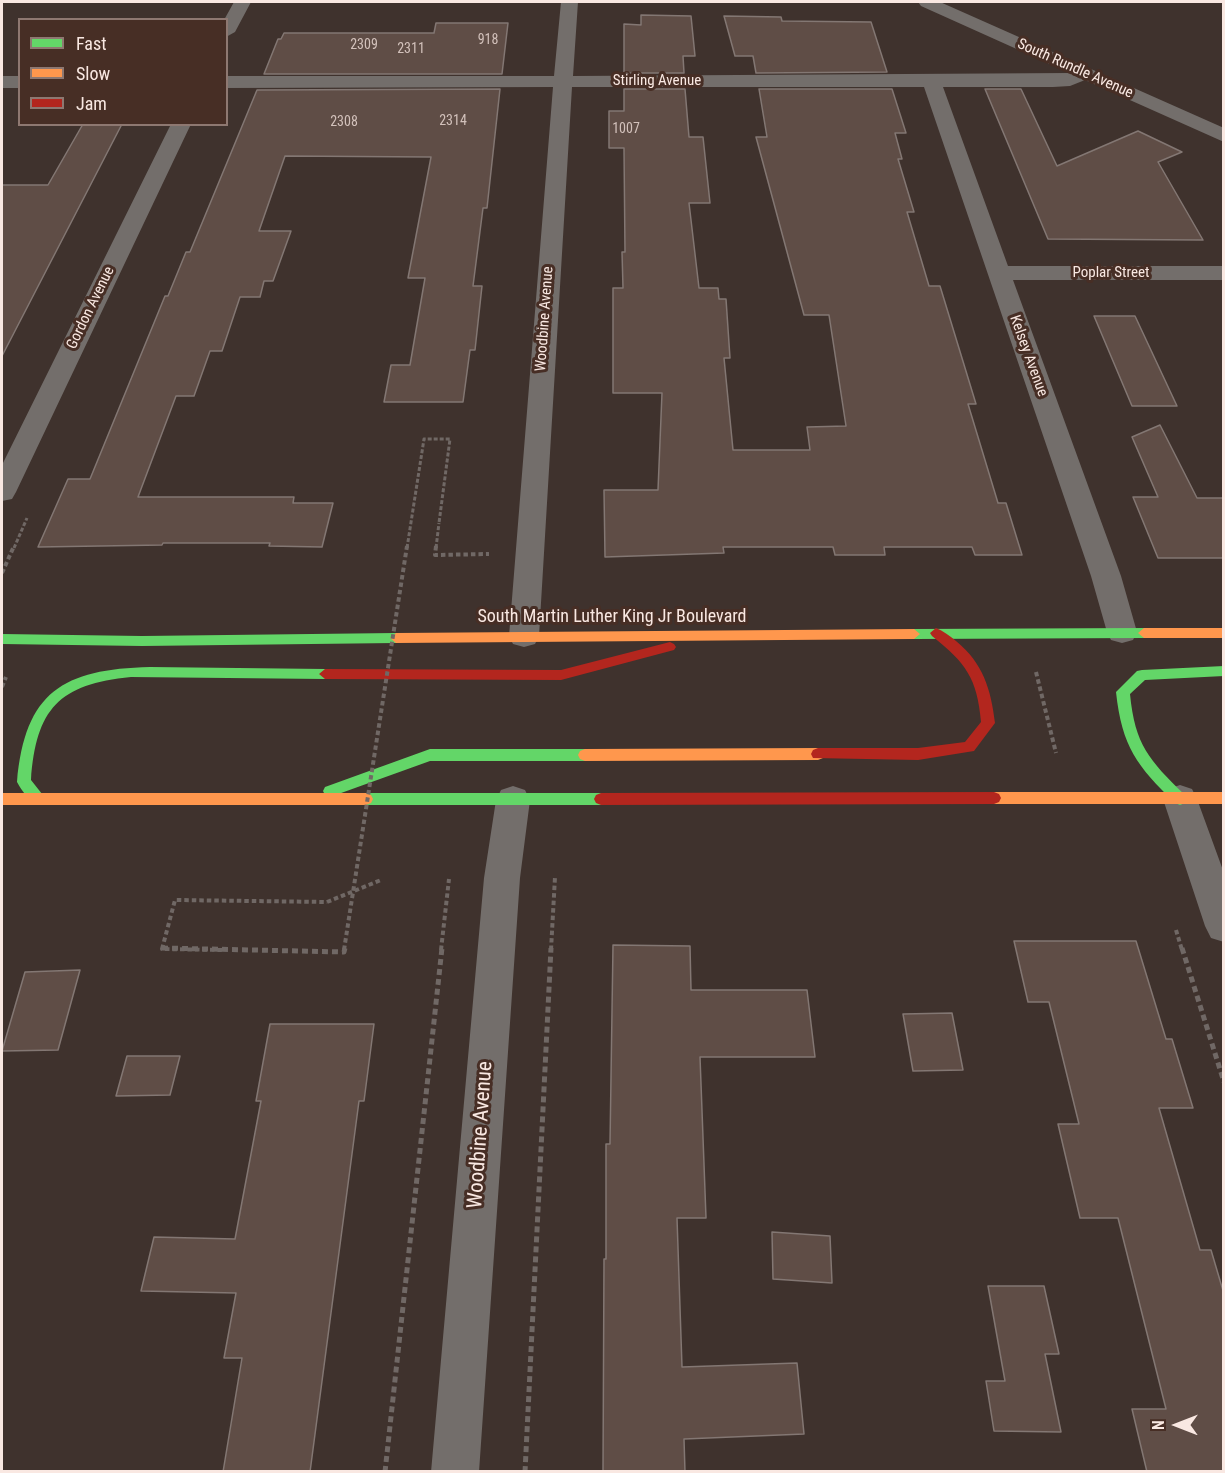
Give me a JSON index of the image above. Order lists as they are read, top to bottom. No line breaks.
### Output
{"streets":{"main road":["South Martin Luther King Jr Boulevard"],"street":["South Rundle Avenue","Stirling Avenue","Poplar Street","Gordon Avenue","Woodbine Avenue","Kelsey Avenue"]},"crossings":[["South Rundle Avenue","Stirling Avenue"],["Stirling Avenue","Woodbine Avenue"],["Stirling Avenue","Kelsey Avenue"],["Poplar Street","Kelsey Avenue"],["Woodbine Avenue","South Martin Luther King Jr Boulevard"],["Kelsey Avenue","South Martin Luther King Jr Boulevard"]],"house_numbers":["918","2309","2311","2314","2308","1007"],"legend":["Fast","Slow","Jam"],"north":"left"}
